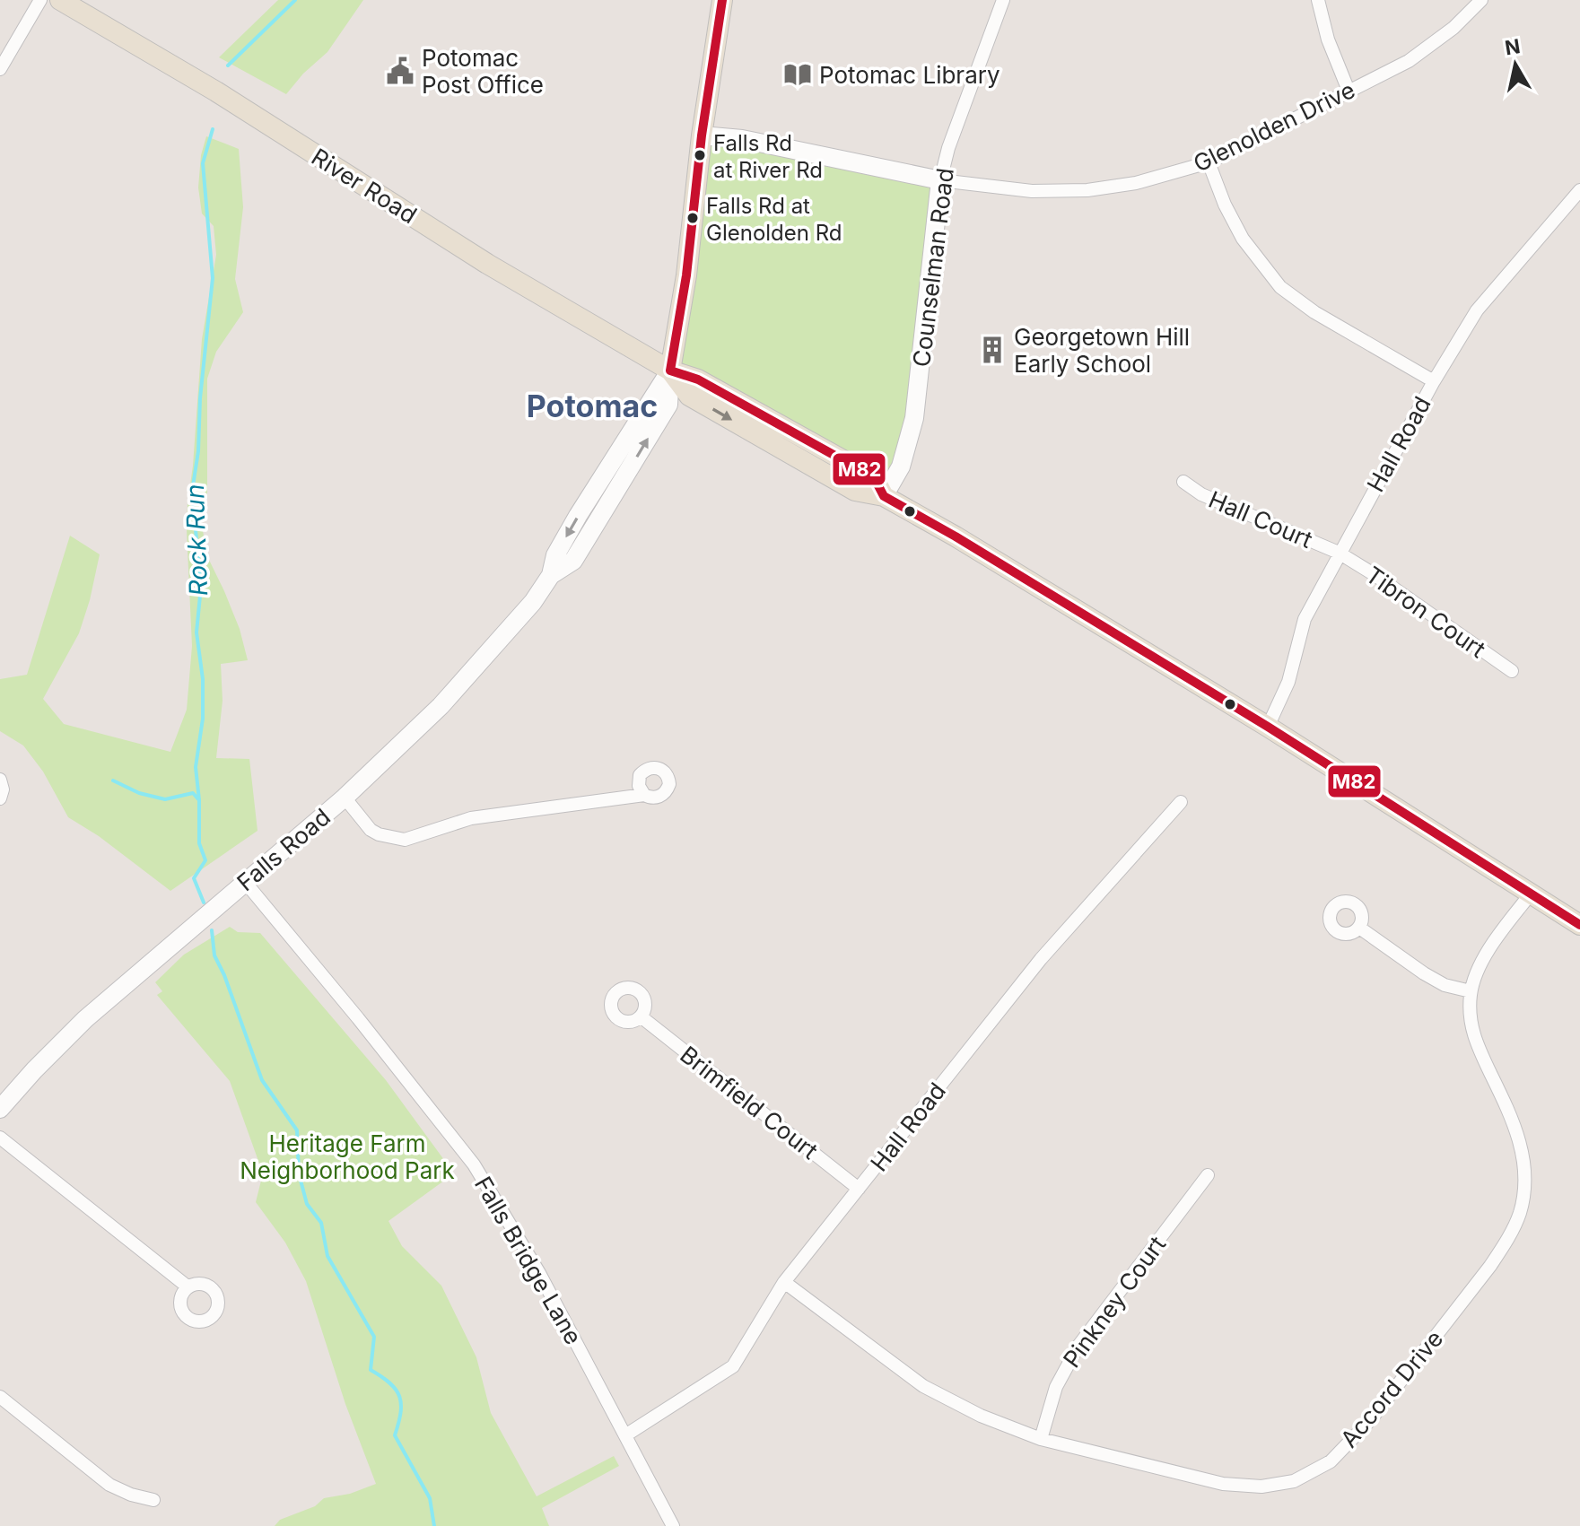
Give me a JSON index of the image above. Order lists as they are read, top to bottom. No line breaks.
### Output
{"streets":{"main road":["Glenolden Drive","River Road","Counselman Road","Falls Road"],"street":["Hall Road","Hall Court","Tibron Court","Brimfield Court","Falls Bridge Lane","Pinkney Court","Accord Drive"]},"crossings":[["Glenolden Drive","Counselman Road"],["Glenolden Drive","Falls Road"],["River Road","Counselman Road"],["River Road","Hall Road"],["River Road","Falls Road"],["River Road","Accord Drive"],["Hall Road","Hall Court"],["Hall Road","Tibron Court"],["Hall Road","Brimfield Court"],["Hall Road","Falls Bridge Lane"],["Hall Road","Accord Drive"],["Hall Court","Tibron Court"],["Falls Road","Falls Bridge Lane"],["Pinkney Court","Accord Drive"]],"districts":["Potomac"],"water":["Rock Run"],"parks":["Heritage Farm Neighborhood Park"],"places":{"public building":["Potomac Post Office"],"library":["Potomac Library"],"other":["Falls Rd at River Rd","Falls Rd at Glenolden Rd"],"building":["Georgetown Hill Early School"]},"lines":["transit line M82"],"north":"top"}
